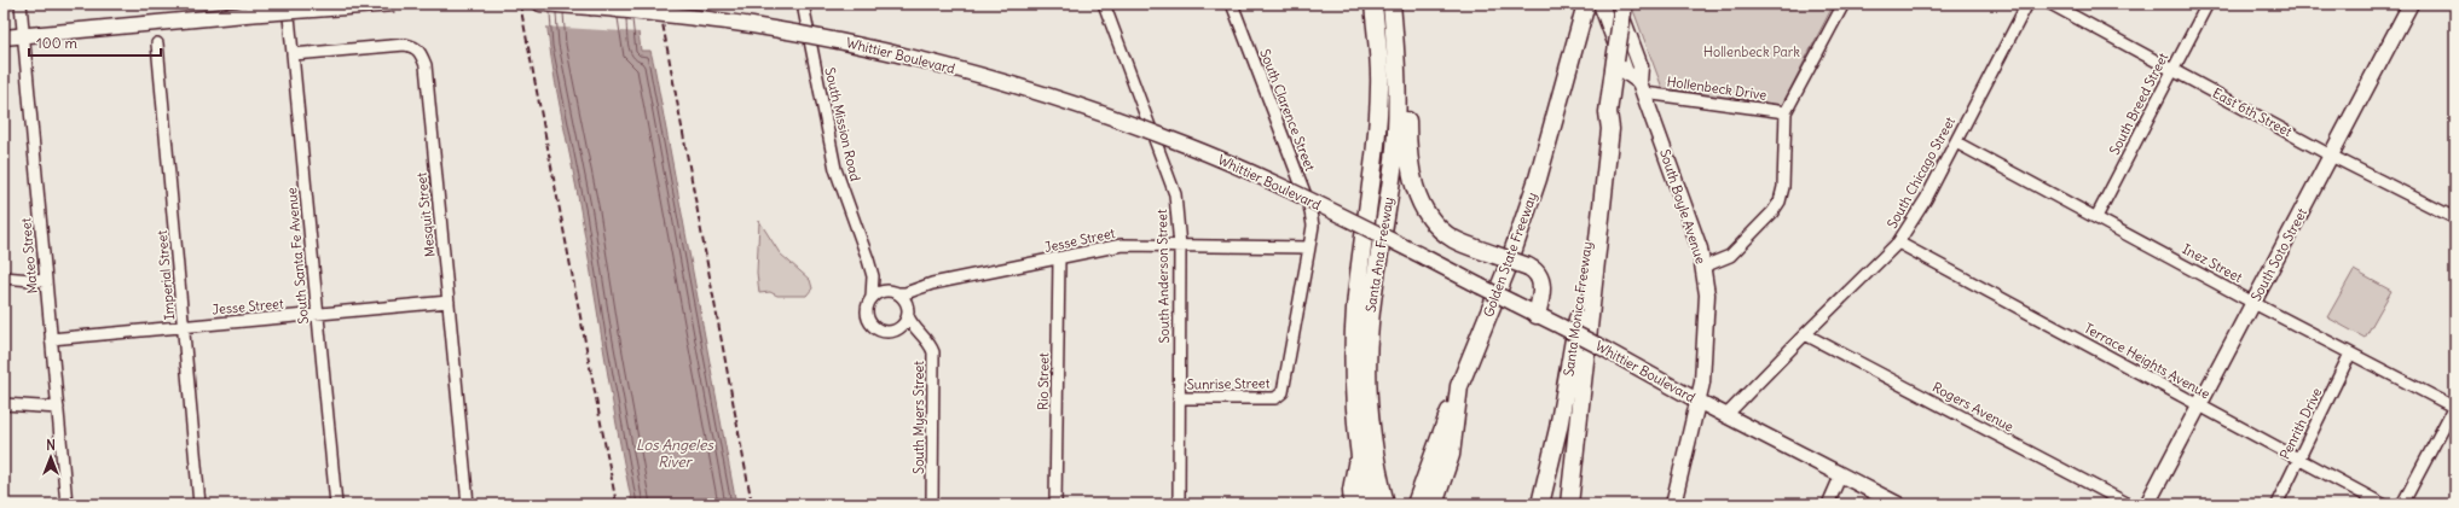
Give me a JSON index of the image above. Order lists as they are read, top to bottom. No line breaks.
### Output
{"streets":{"highway":["Santa Ana Freeway","Golden State Freeway","Santa Monica Freeway"],"main road":["Whittier Boulevard","South Boyle Avenue","South Soto Street"],"street":["Hollenbeck Drive","South Breed Street","South Clarence Street","East 6th Street","South Mission Road","South Chicago Street","Mesquit Street","Jesse Street","Mateo Street","South Santa Fe Avenue","Inez Street","Imperial Street","South Anderson Street","Terrace Heights Avenue","Rio Street","Sunrise Street","Rogers Avenue","South Myers Street","Penrith Drive"]},"crossings":[["Whittier Boulevard","South Chicago Street"],["Whittier Boulevard","South Boyle Avenue"],["Hollenbeck Drive","South Boyle Avenue"],["South Breed Street","East 6th Street"],["South Breed Street","Inez Street"],["South Clarence Street","Jesse Street"],["South Clarence Street","Sunrise Street"],["East 6th Street","South Soto Street"],["South Mission Road","Jesse Street"],["South Mission Road","South Myers Street"],["South Chicago Street","Inez Street"],["South Chicago Street","Terrace Heights Avenue"],["South Chicago Street","Rogers Avenue"],["Mesquit Street","Jesse Street"],["Mesquit Street","South Santa Fe Avenue"],["Jesse Street","Mateo Street"],["Jesse Street","South Santa Fe Avenue"],["Jesse Street","Imperial Street"],["Jesse Street","South Anderson Street"],["Jesse Street","Rio Street"],["Jesse Street","South Myers Street"],["South Soto Street","Inez Street"],["South Soto Street","Terrace Heights Avenue"],["Inez Street","Penrith Drive"],["South Anderson Street","Sunrise Street"],["Terrace Heights Avenue","Penrith Drive"]],"water":["Los Angeles River"],"parks":["Hollenbeck Park"],"scale_bar":"100 m","north":"top"}
